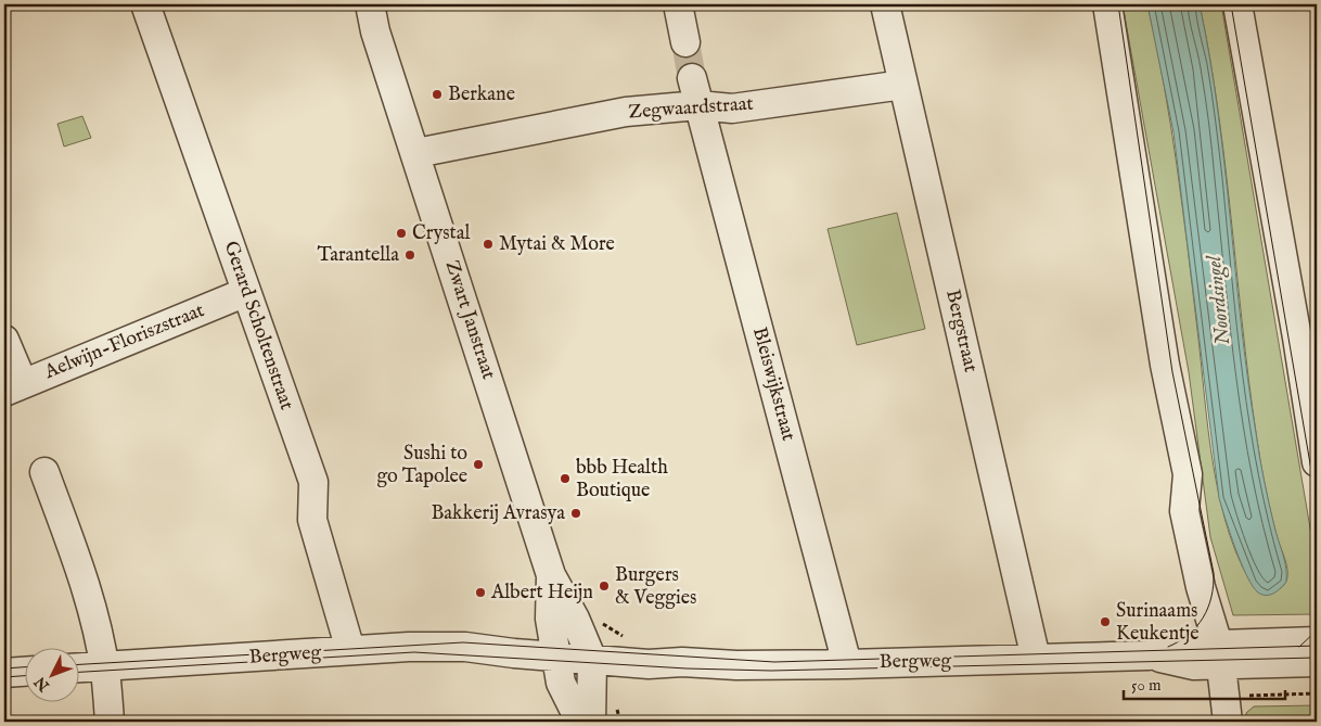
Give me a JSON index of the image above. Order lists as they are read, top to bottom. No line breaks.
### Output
{"streets":{"street":["Zegwaardstraat","Zwart Janstraat","Gerard Scholtenstraat","Bergstraat","Aelwijn-Floriszstraat","Bleiswijkstraat","Bergweg"]},"crossings":[["Zegwaardstraat","Zwart Janstraat"],["Zegwaardstraat","Bergstraat"],["Zegwaardstraat","Bleiswijkstraat"],["Zwart Janstraat","Bergweg"],["Gerard Scholtenstraat","Aelwijn-Floriszstraat"],["Gerard Scholtenstraat","Bergweg"],["Bergstraat","Bergweg"],["Bleiswijkstraat","Bergweg"]],"water":["Noordsingel"],"places":["Berkane","Crystal","Mytai & More","Tarantella","Sushi to go Tapolee","bbb Health Boutique","Bakkerij Avrasya","Burgers & Veggies","Albert Heijn","Surinaams Keukentje"],"scale_bar":"50 m","north":"bottom left"}
